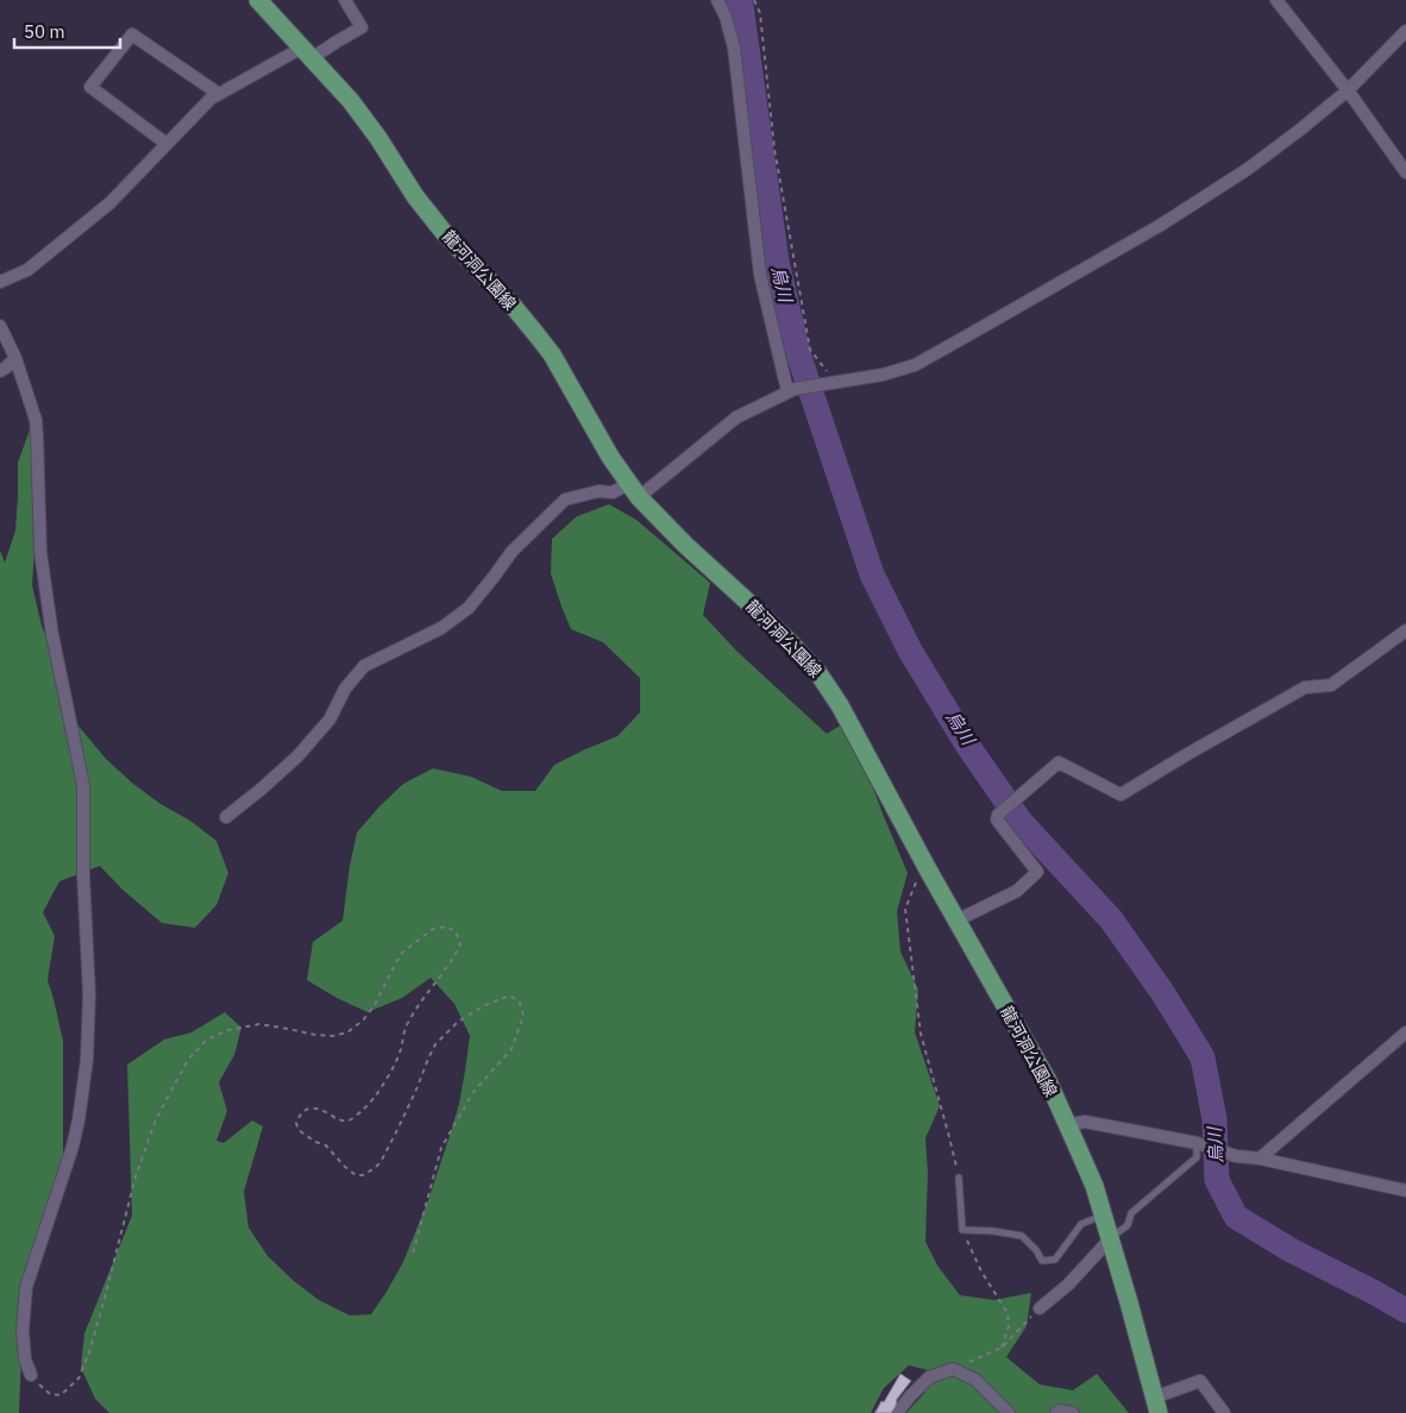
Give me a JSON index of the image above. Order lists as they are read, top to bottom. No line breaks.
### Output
{"streets":{"main road":["龍河洞公園線"]},"water":["烏川"],"scale_bar":"50 m"}
